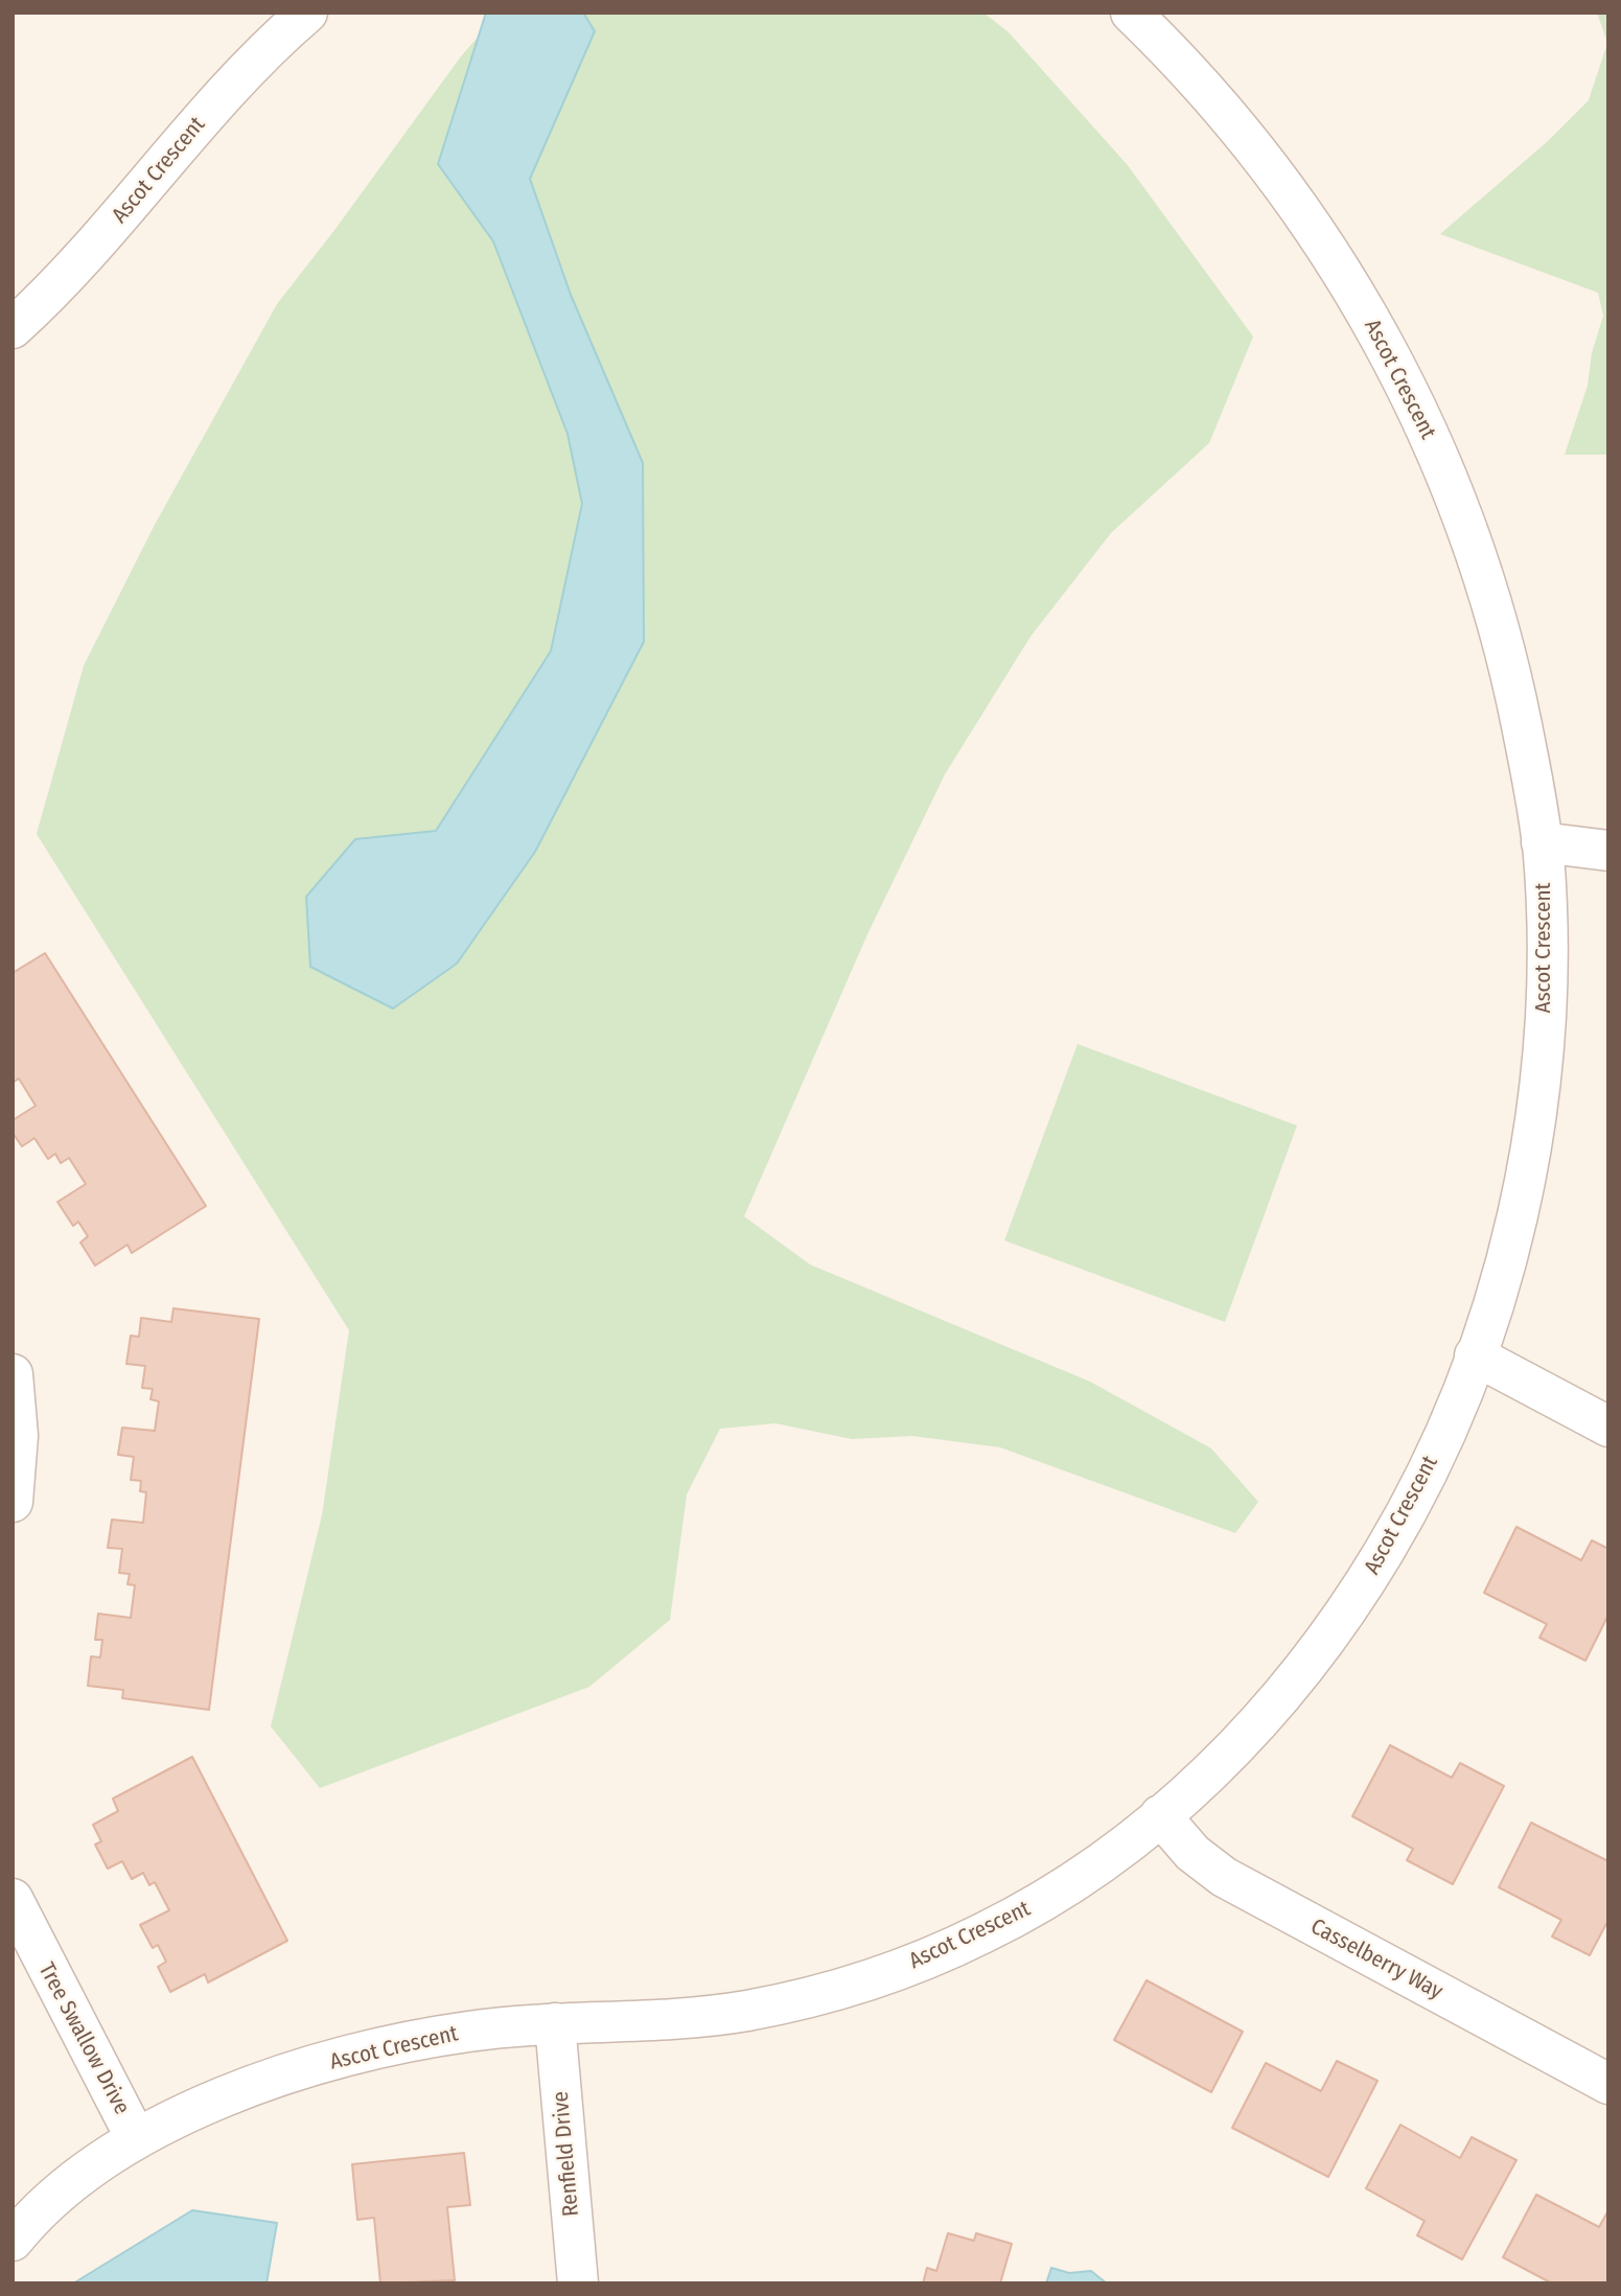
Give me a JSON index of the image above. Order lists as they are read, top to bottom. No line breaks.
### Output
{"streets":{"street":["Ascot Crescent","Casselberry Way","Tree Swallow Drive","Renfield Drive"]},"crossings":[["Ascot Crescent","Casselberry Way"],["Ascot Crescent","Tree Swallow Drive"],["Ascot Crescent","Renfield Drive"]]}
